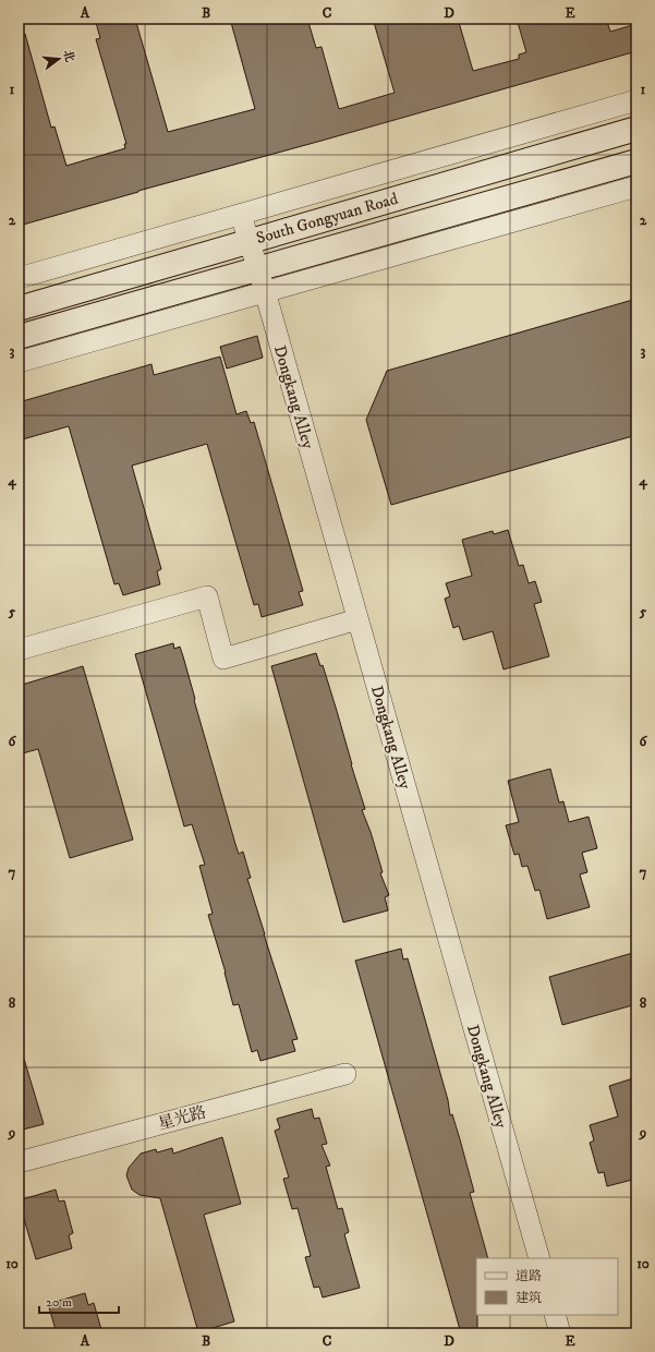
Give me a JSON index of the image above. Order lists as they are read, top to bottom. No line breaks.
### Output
{"streets":{"main road":["South Gongyuan Road"],"street":["Dongkang Alley","星光路"]},"crossings":[["South Gongyuan Road","Dongkang Alley"]],"legend":["道路","建筑"],"scale_bar":"20 m","north":"right","grid":{"columns":["A","B","C","D","E"],"rows":["1","2","3","4","5","6","7","8","9","10"]}}
